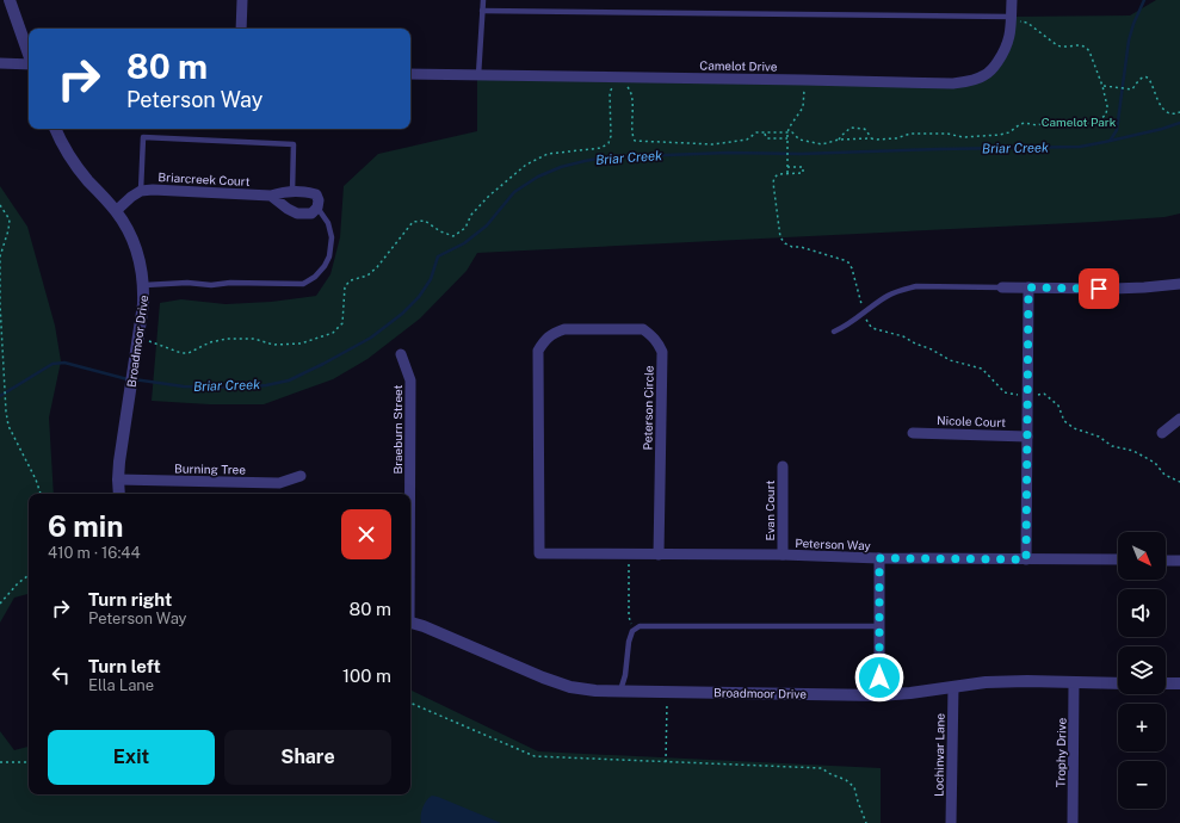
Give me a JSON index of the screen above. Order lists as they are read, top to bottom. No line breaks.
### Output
{"streets":{"street":["Camelot Drive","Briarcreek Court","Broadmoor Drive","Peterson Circle","Nicole Court","Braeburn Street","Burning Tree","Evan Court","Peterson Way","Trophy Drive","Lochinvar Lane"]},"crossings":[["Broadmoor Drive","Burning Tree"],["Broadmoor Drive","Trophy Drive"],["Broadmoor Drive","Lochinvar Lane"],["Peterson Circle","Peterson Way"],["Evan Court","Peterson Way"]],"water":["Briar Creek"],"parks":["Camelot Park"],"north":"bottom right","page":{"turn":["80 m","Peterson Way"],"heading":["6 min","410 m · 16:44"],"map_buttons":["+","−"],"list":[{"name":"Turn right","note":"Peterson Way","value":"80 m"},{"name":"Turn left","note":"Ella Lane","value":"100 m"}],"buttons":["Exit","Share"]}}
